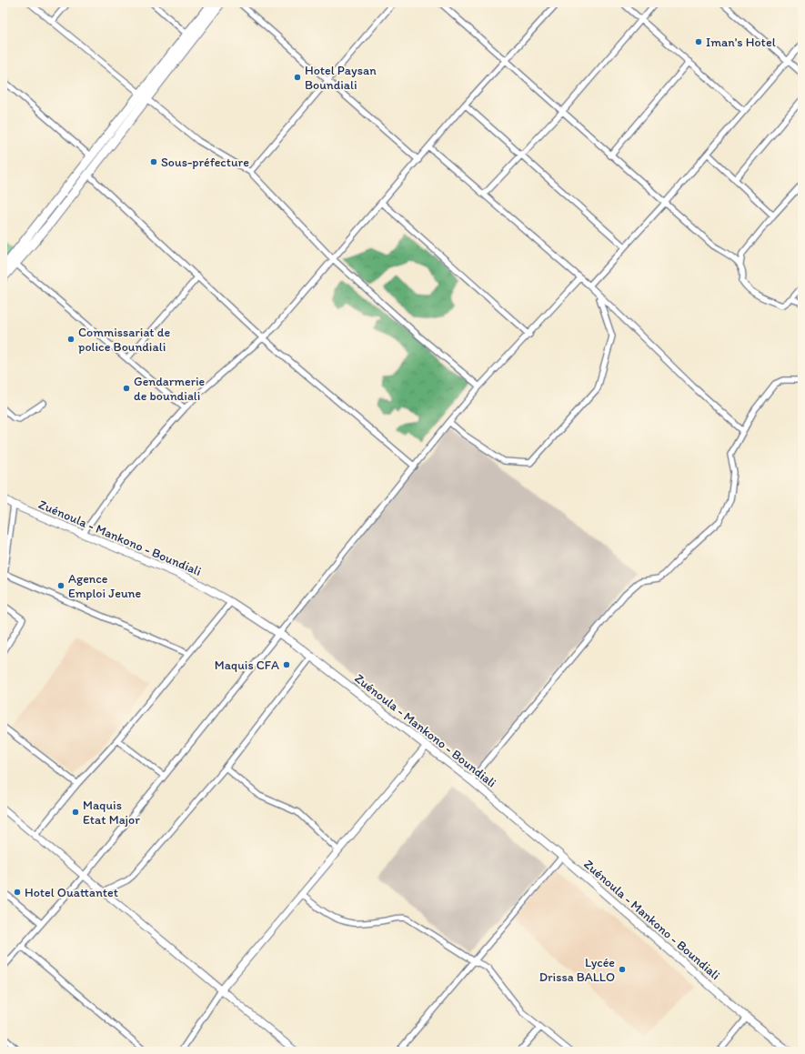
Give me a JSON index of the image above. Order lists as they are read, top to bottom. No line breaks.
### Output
{"streets":{"main road":["Zuénoula - Mankono - Boundiali"]},"places":["Iman's Hotel","Hotel Paysan Boundiali","Sous-préfecture","Commissariat de police Boundiali","Gendarmerie de boundiali","Agence Emploi Jeune","Maquis CFA","Maquis Etat Major","Hotel Ouattantet","Lycée Drissa BALLO"]}
